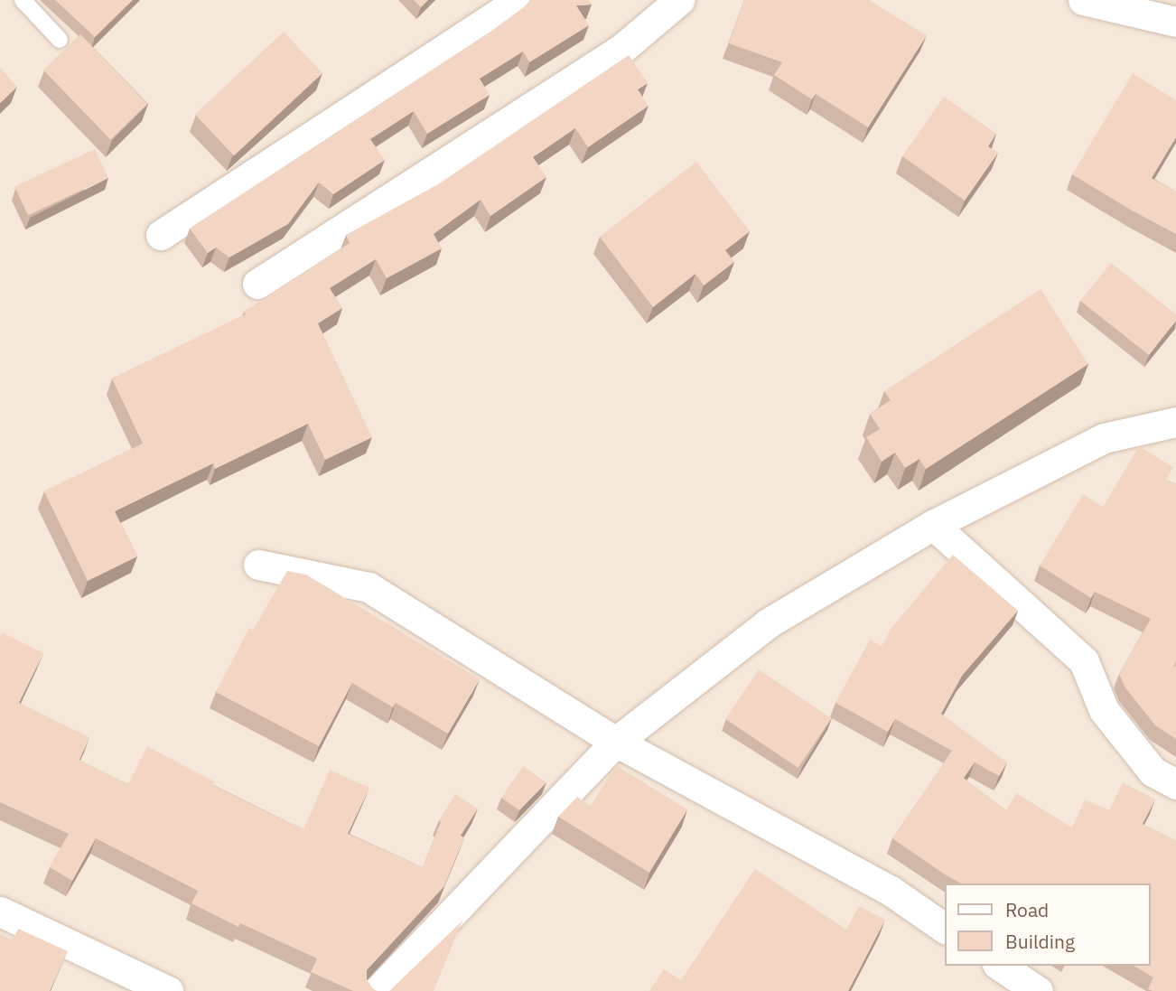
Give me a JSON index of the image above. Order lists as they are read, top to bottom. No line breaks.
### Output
{"legend":["Road","Building"]}
